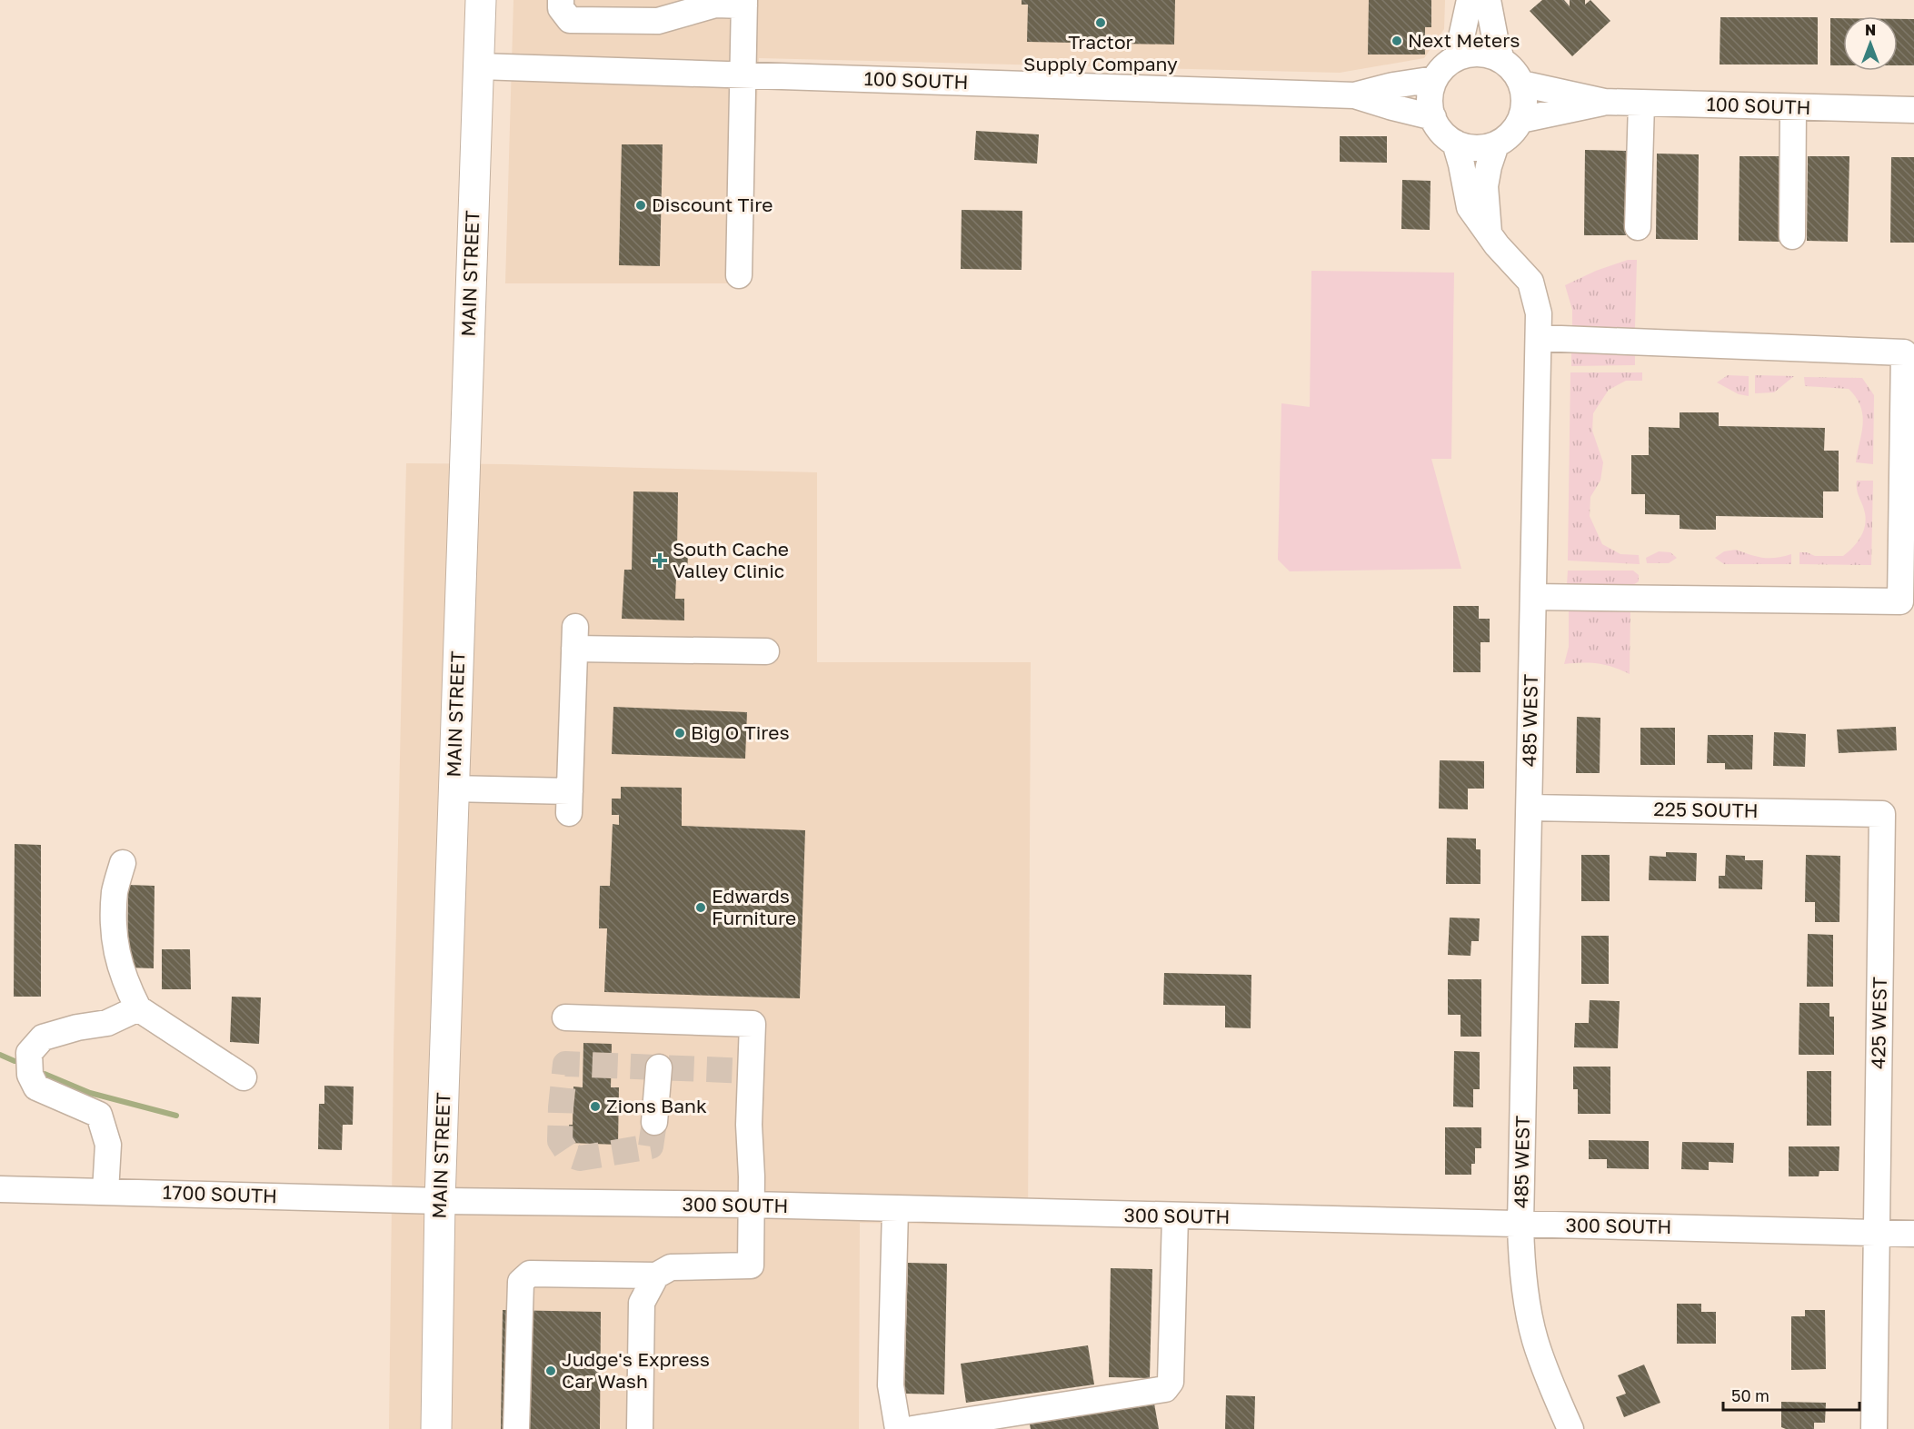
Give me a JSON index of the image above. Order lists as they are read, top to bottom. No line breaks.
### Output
{"streets":{"main road":["MAIN STREET"],"street":["100 SOUTH","485 WEST","225 SOUTH","425 WEST","1700 SOUTH","300 SOUTH"]},"crossings":[["100 SOUTH","MAIN STREET"],["100 SOUTH","485 WEST"],["MAIN STREET","1700 SOUTH"],["MAIN STREET","300 SOUTH"],["485 WEST","225 SOUTH"],["485 WEST","300 SOUTH"],["225 SOUTH","425 WEST"],["425 WEST","300 SOUTH"],["1700 SOUTH","300 SOUTH"]],"places":{"other":["Tractor Supply Company","Next Meters","Discount Tire","Big O Tires","Edwards Furniture","Zions Bank","Judge's Express Car Wash"],"health":["South Cache Valley Clinic"]},"scale_bar":"50 m","north":"top"}
